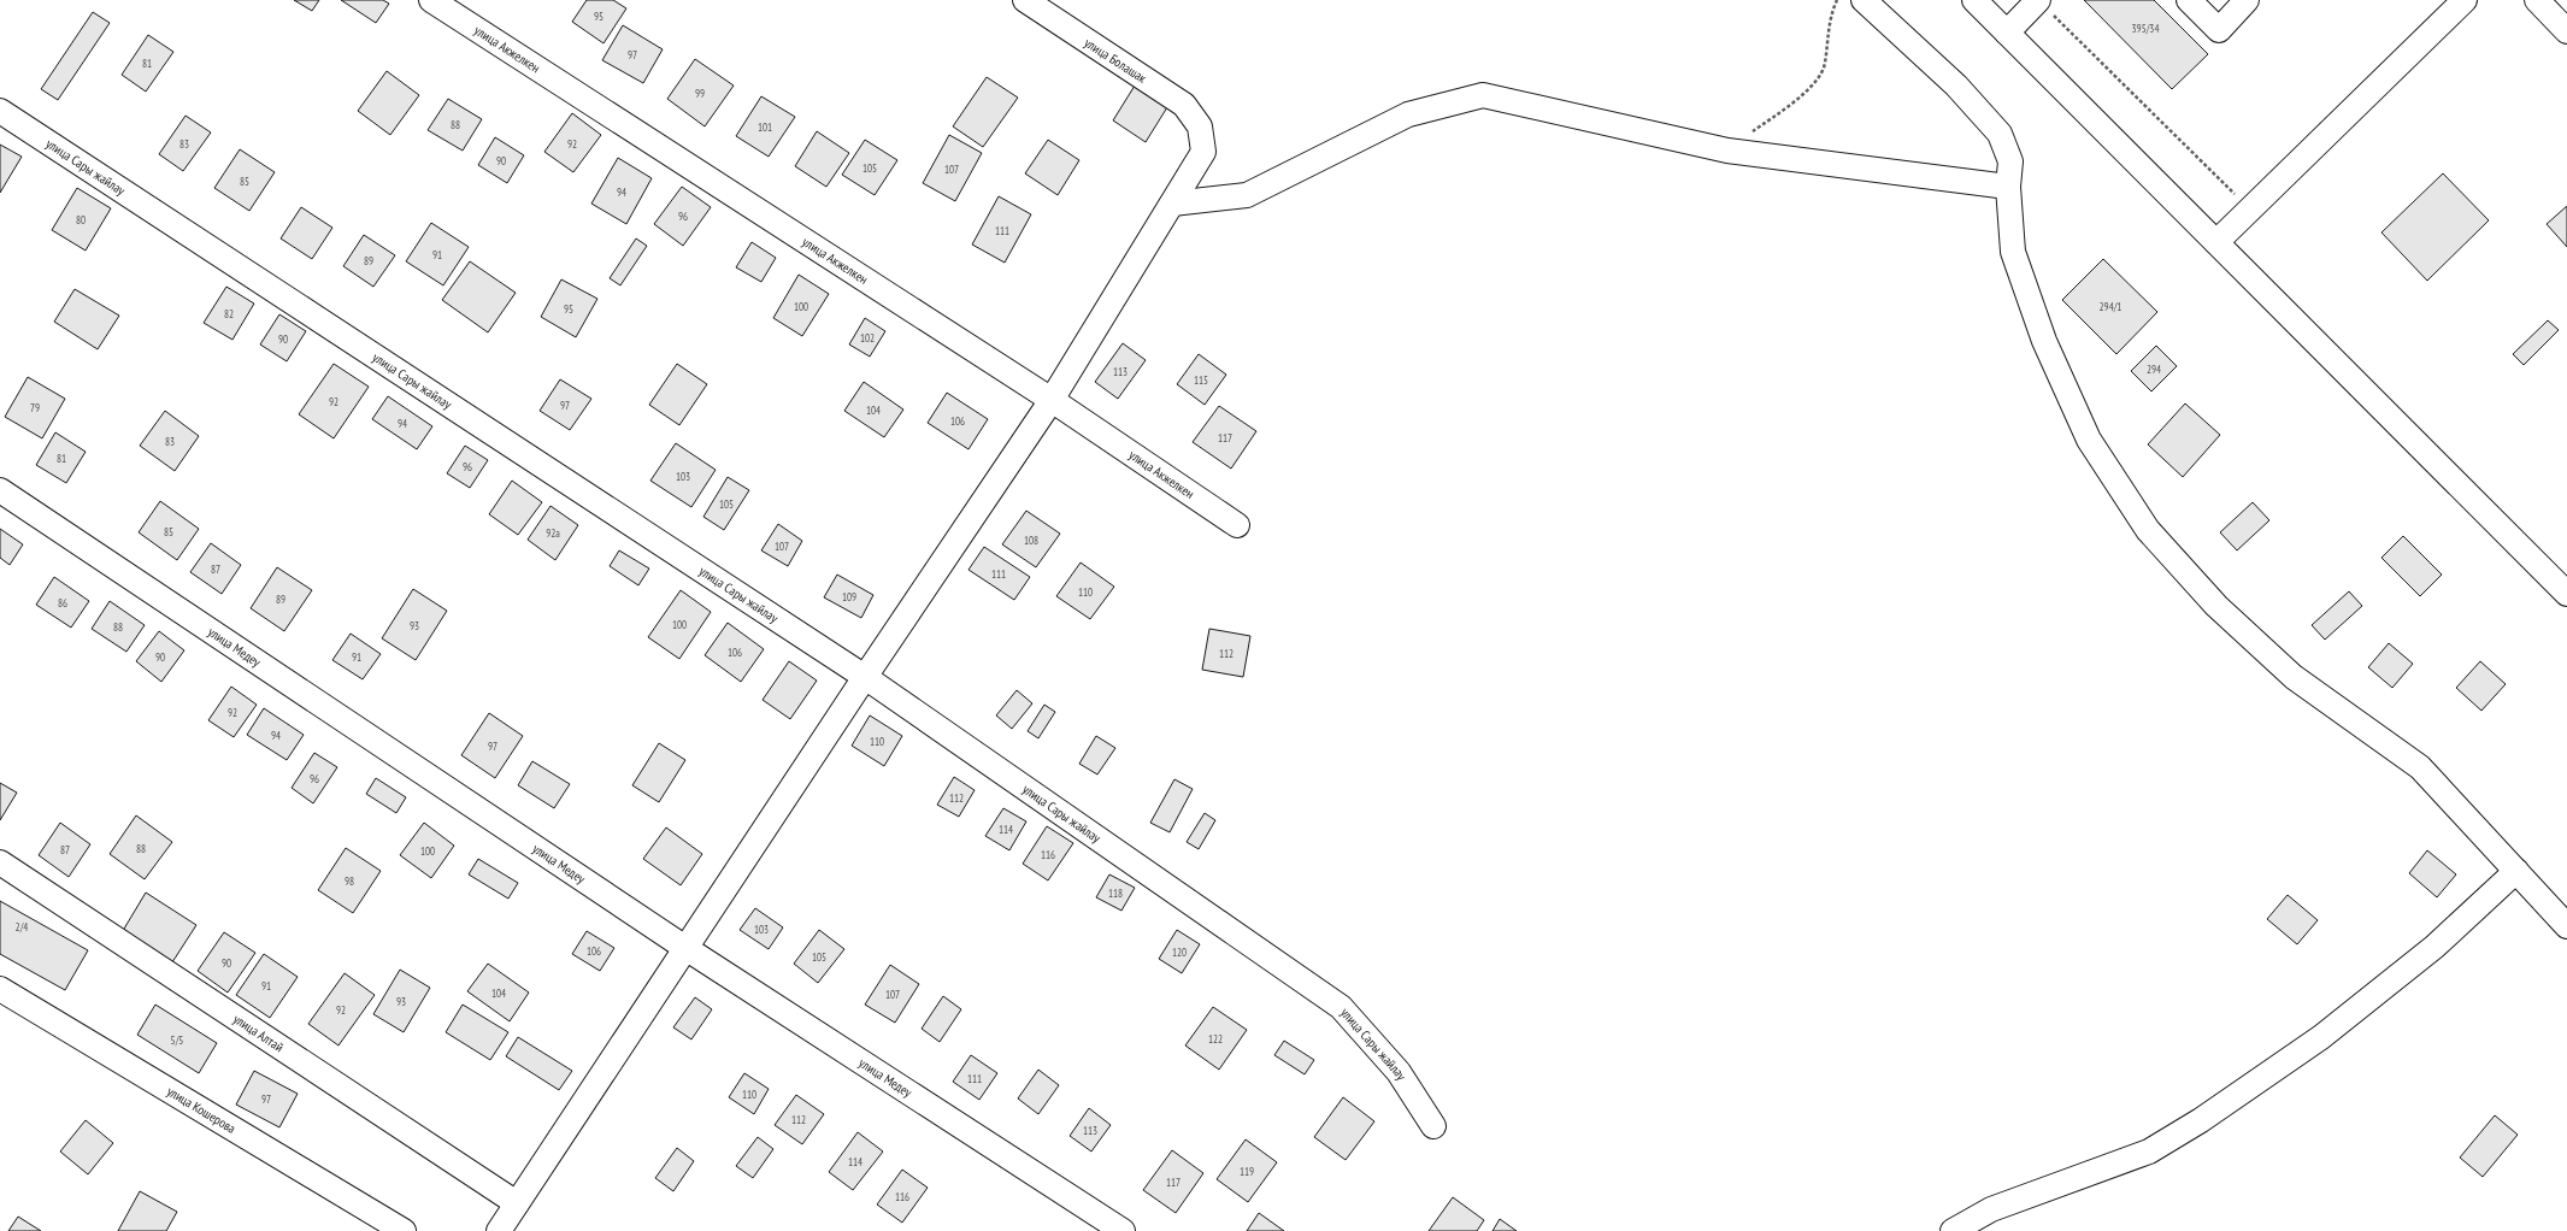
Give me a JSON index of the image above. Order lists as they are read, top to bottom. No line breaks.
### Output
{"streets":{"street":["улица Акжелкен","улица Болашак","улица Сары жайлау","улица Медеу","улица Алтай","улица Кошерова"]},"house_numbers":["95","395/34","97","81","99","88","101","83","92","90","105","107","85","94","96","80","111","91","89","100","294/1","95","82","102","90","294","113","115","92","97","79","104","106","94","117","83","81","96","103","105","85","92а","108","107","87","111","110","109","89","86","100","93","88","106","112","90","91","92","94","110","97","96","112","114","88","87","100","116","98","118","2/4","103","106","120","105","90","91","104","107","93","92","122","5/5","111","110","97","112","113","114","119","117","116"]}
